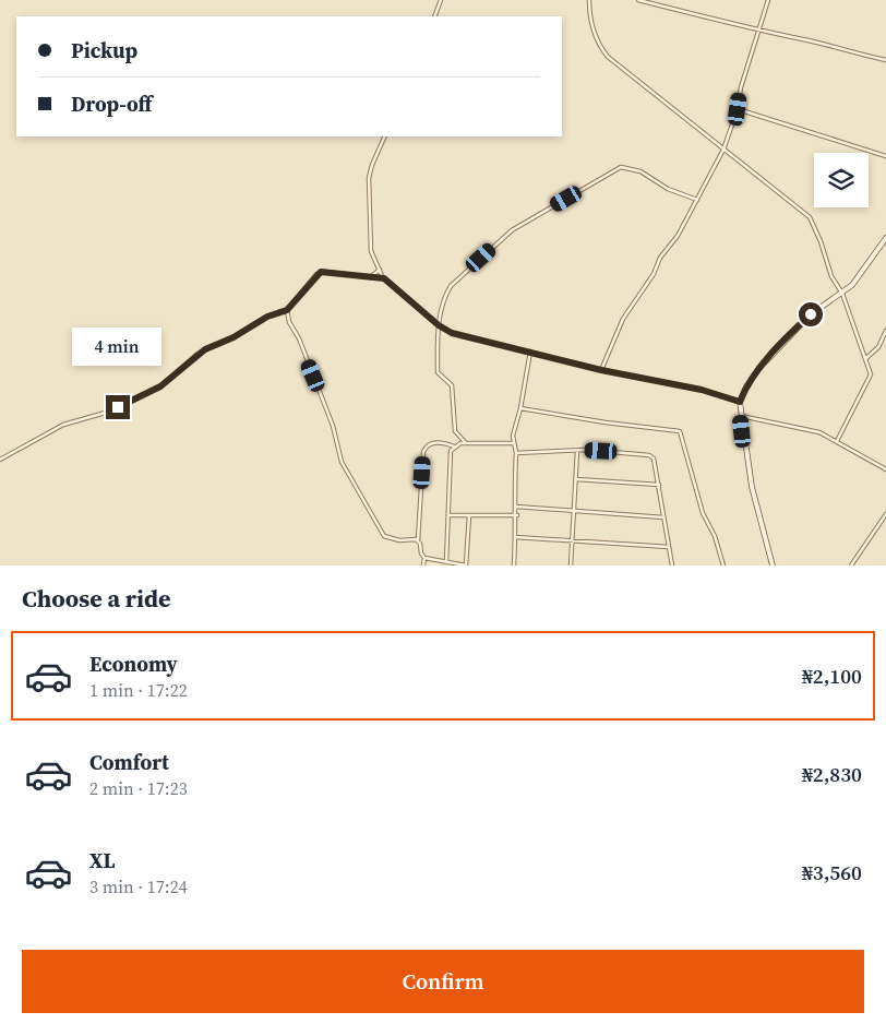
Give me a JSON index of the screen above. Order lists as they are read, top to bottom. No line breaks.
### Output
{"page":{"banner":["Pickup","Drop-off"],"bubble":"4 min","heading":"Choose a ride","list":[{"name":"Economy","note":"1 min · 17:22","value":"₦2,100"},{"name":"Comfort","note":"2 min · 17:23","value":"₦2,830"},{"name":"XL","note":"3 min · 17:24","value":"₦3,560"}],"buttons":"Confirm"}}
